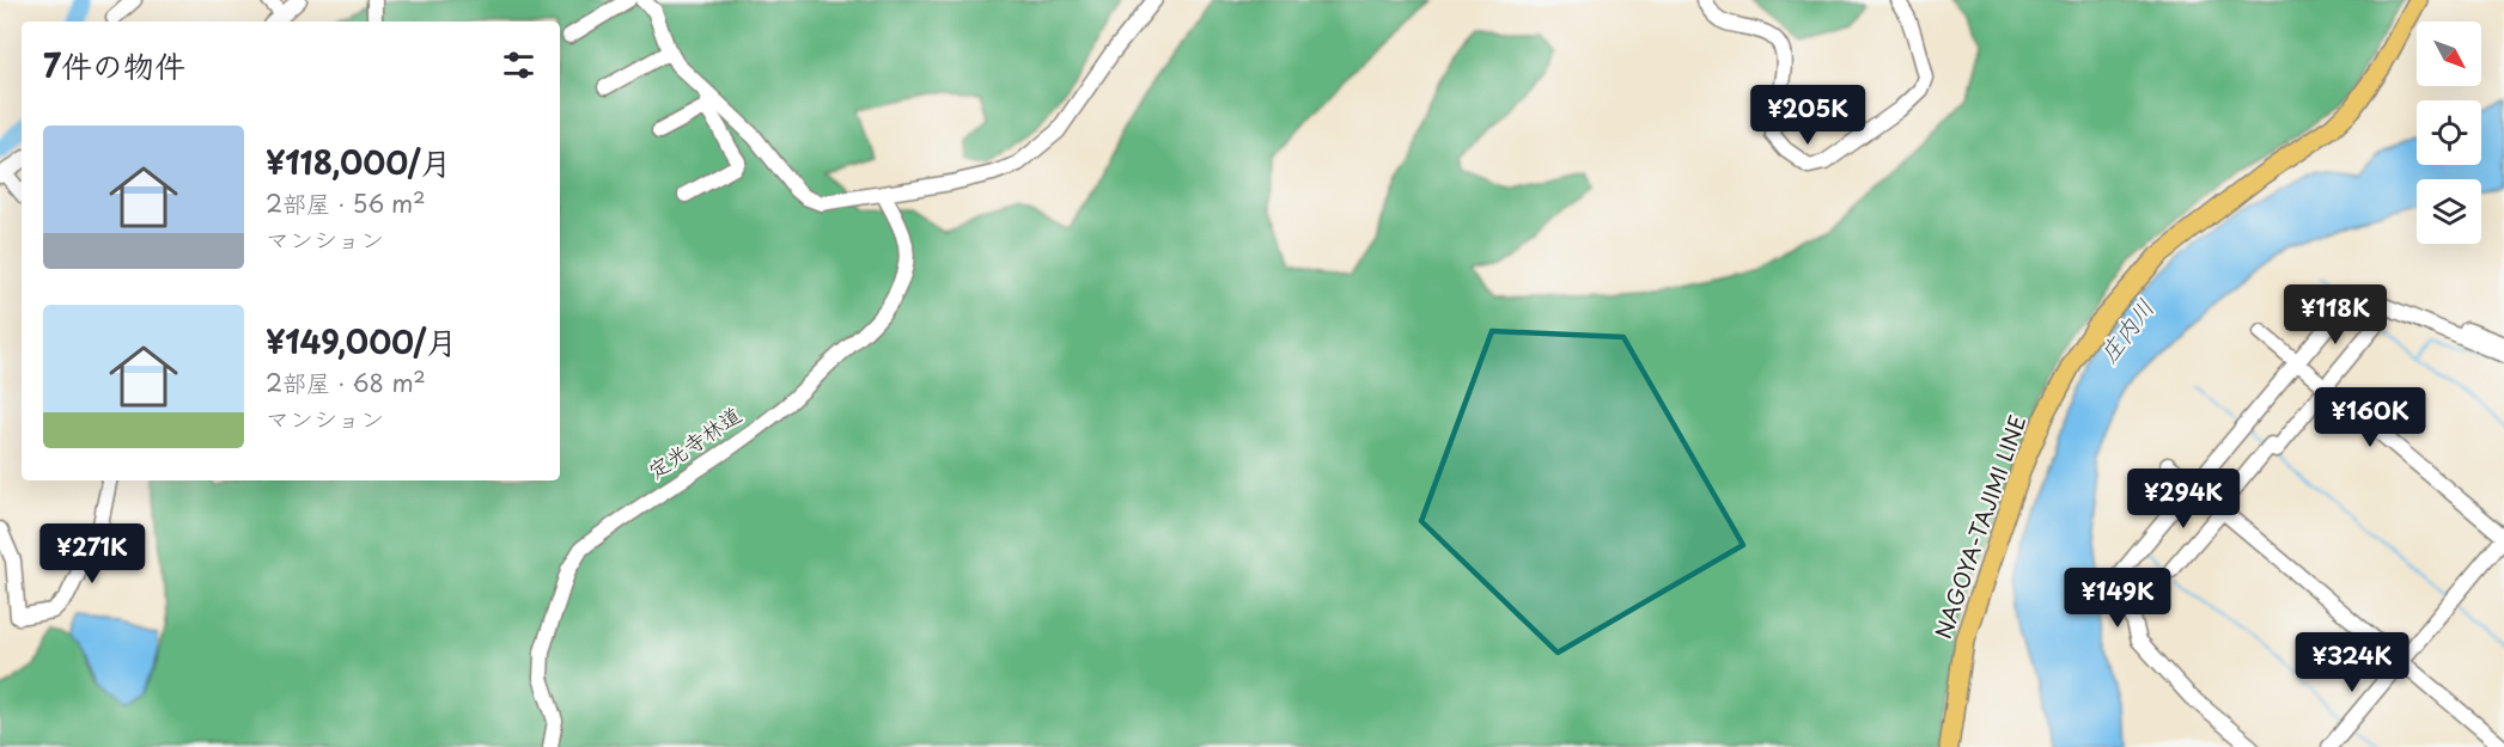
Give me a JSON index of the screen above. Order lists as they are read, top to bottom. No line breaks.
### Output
{"streets":{"main road":["NAGOYA-TAJIMI LINE"],"street":["定光寺林道"]},"water":["庄内川"],"north":"bottom right","page":{"heading":"7件の物件","price":["¥205K","¥118K","¥160K","¥294K","¥271K","¥149K","¥324K"],"list":[{"name":"¥118,000/月","note":"2部屋 · 56 m² · マンション"},{"name":"¥149,000/月","note":"2部屋 · 68 m² · マンション"}]}}
